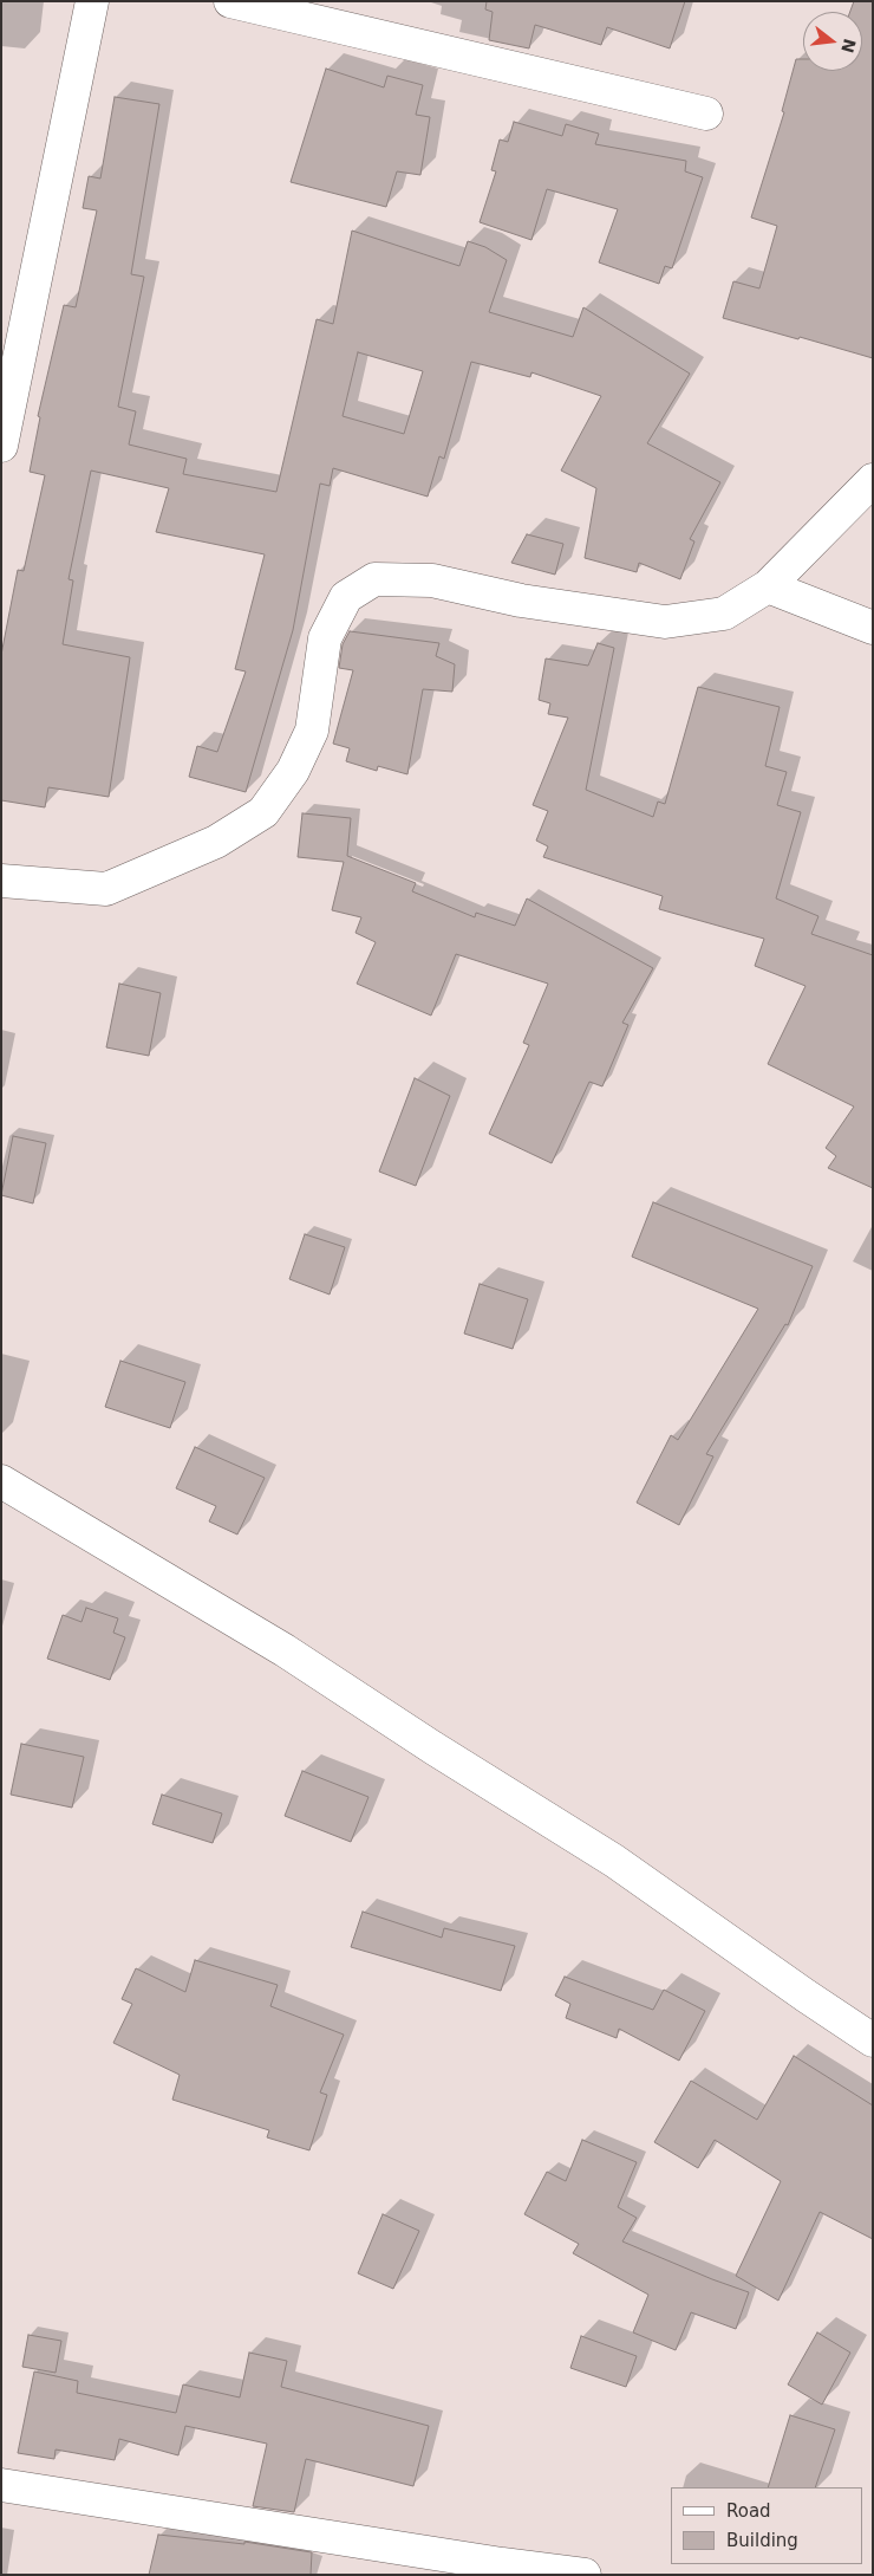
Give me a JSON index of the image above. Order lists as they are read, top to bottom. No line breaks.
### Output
{"legend":["Road","Building"],"north":"right"}
